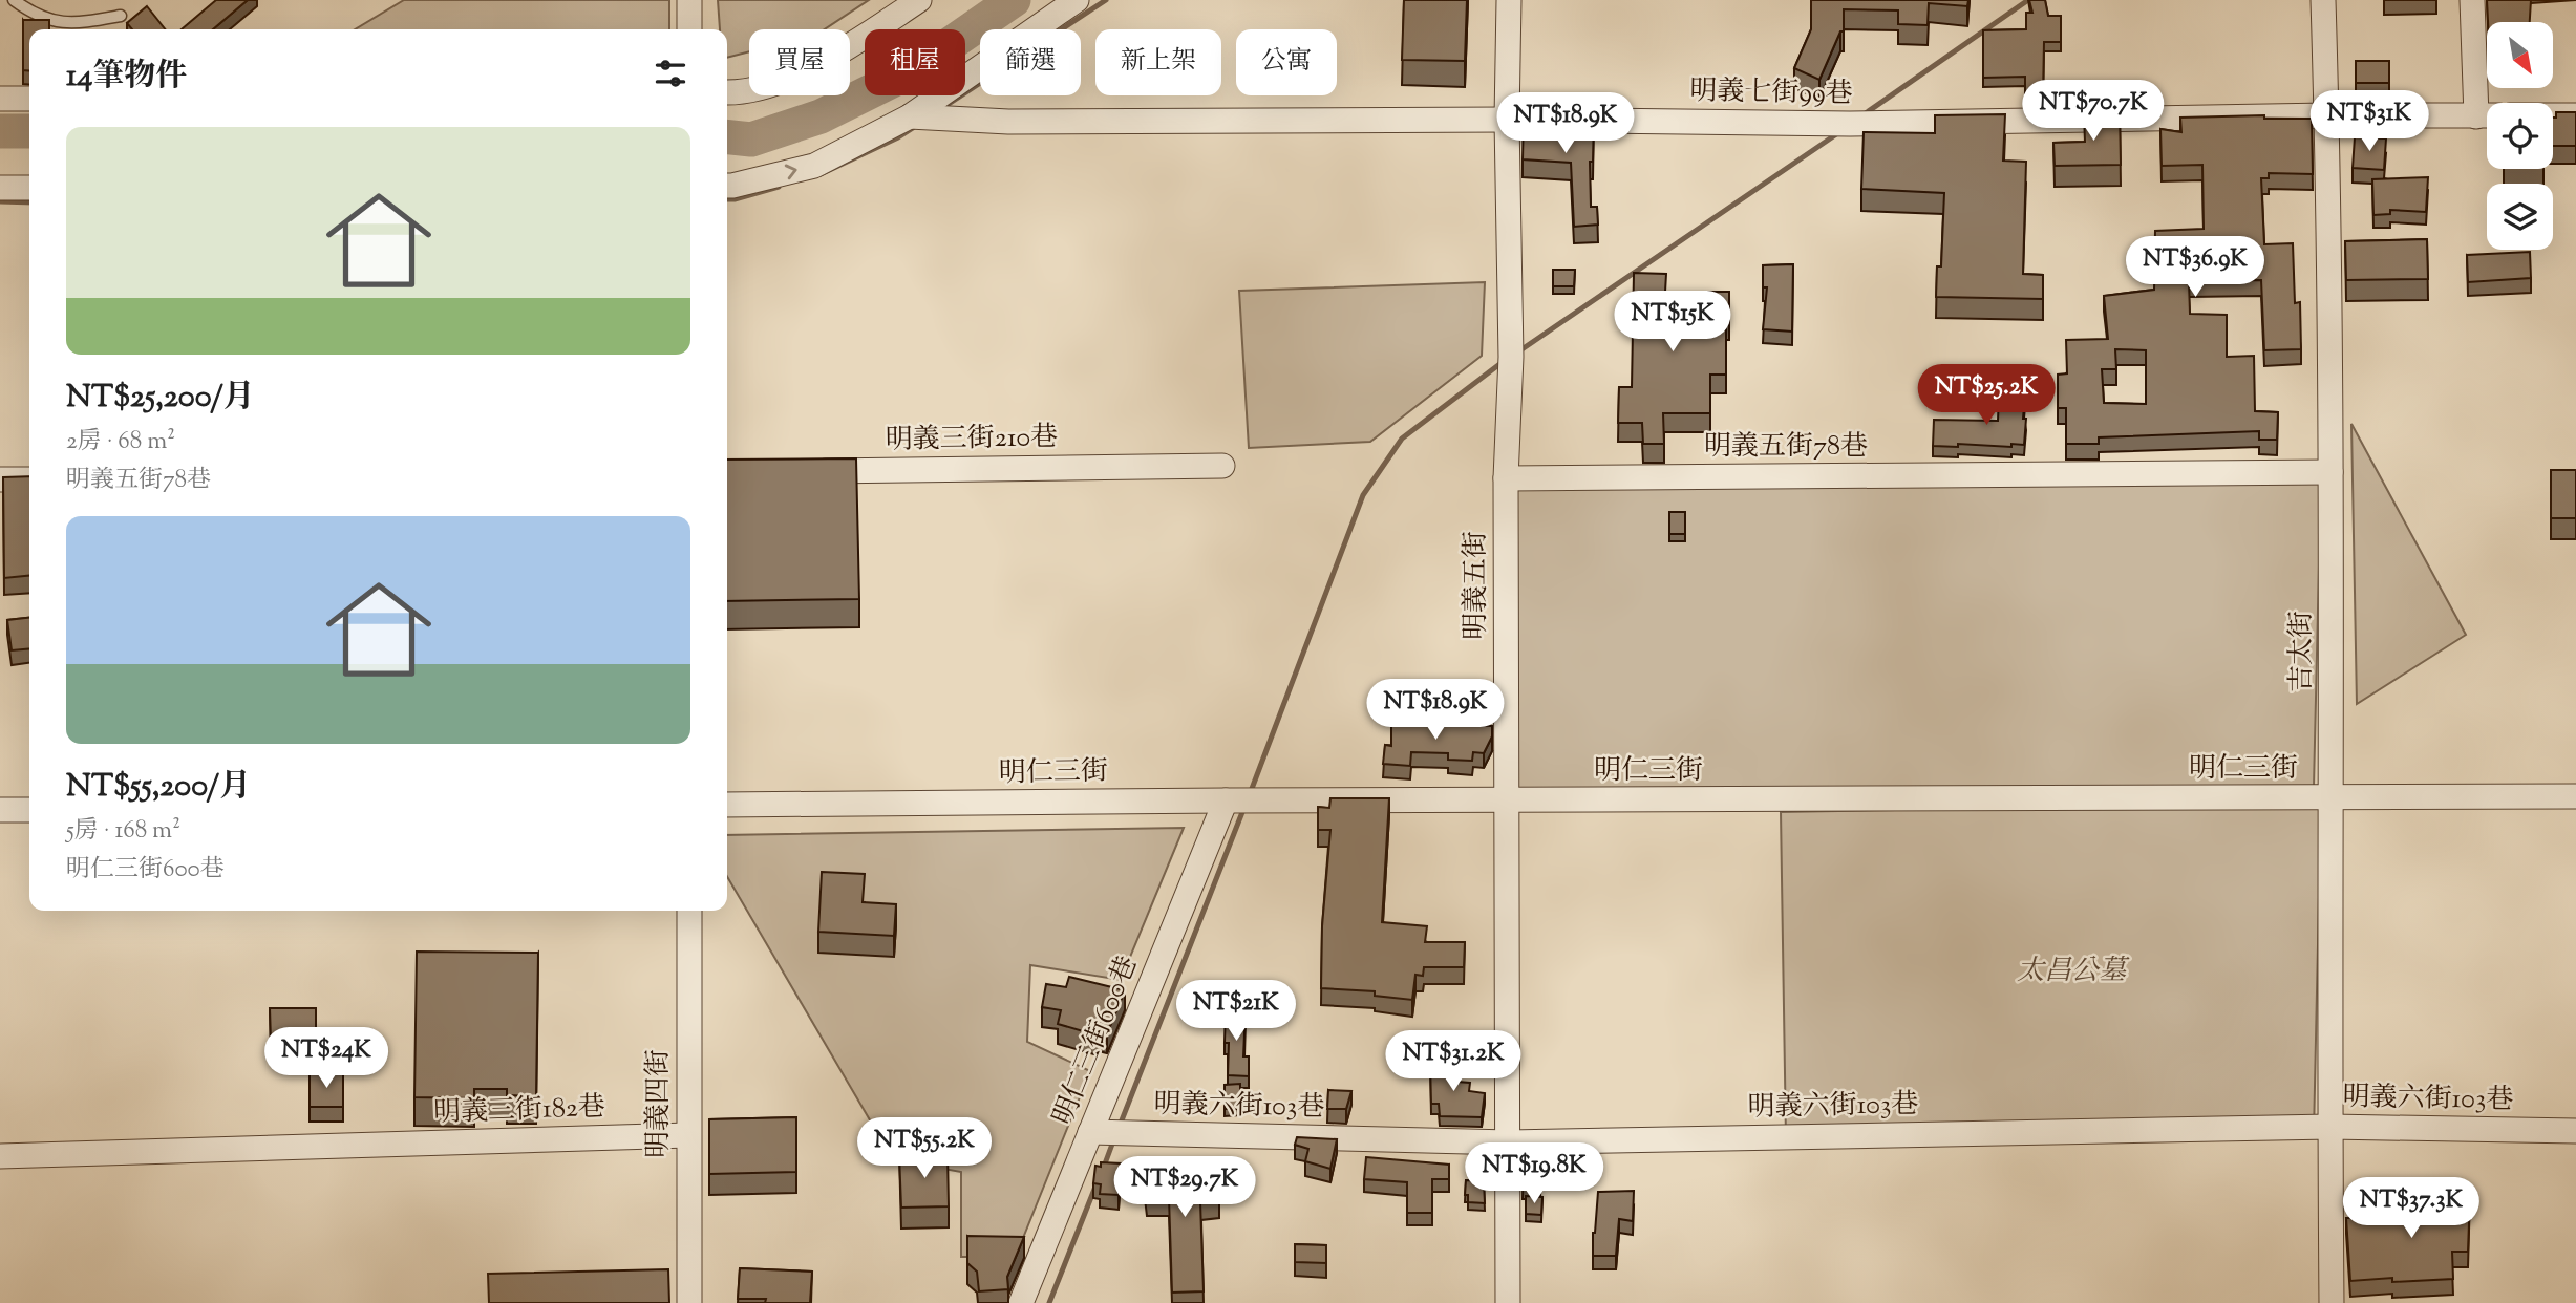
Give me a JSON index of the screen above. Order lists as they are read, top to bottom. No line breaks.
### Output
{"streets":{"street":["明義七街99巷","明義三街210巷","明義五街78巷","明義五街","吉太街","明仁三街","明仁三街600巷","明義六街103巷","明義四街","明義三街182巷"]},"crossings":[["明義七街99巷","明義五街"],["明義七街99巷","吉太街"],["明義五街78巷","明義五街"],["明義五街78巷","吉太街"],["明義五街","明仁三街"],["明義五街","明義六街103巷"],["吉太街","明仁三街"],["吉太街","明義六街103巷"],["明仁三街","明仁三街600巷"],["明仁三街600巷","明義六街103巷"],["明義四街","明義三街182巷"]],"parks":["太昌公墓"],"north":"bottom right","page":{"chip":["買屋","租屋","篩選","新上架","公寓"],"heading":"14筆物件","price":["NT$70.7K","NT$31K","NT$18.9K","NT$36.9K","NT$15K","NT$25.2K","NT$18.9K","NT$21K","NT$24K","NT$31.2K","NT$55.2K","NT$19.8K","NT$29.7K","NT$37.3K"],"list":[{"name":"NT$25,200/月","note":"2房 · 68 m² · 明義五街78巷"},{"name":"NT$55,200/月","note":"5房 · 168 m² · 明仁三街600巷"}]}}
